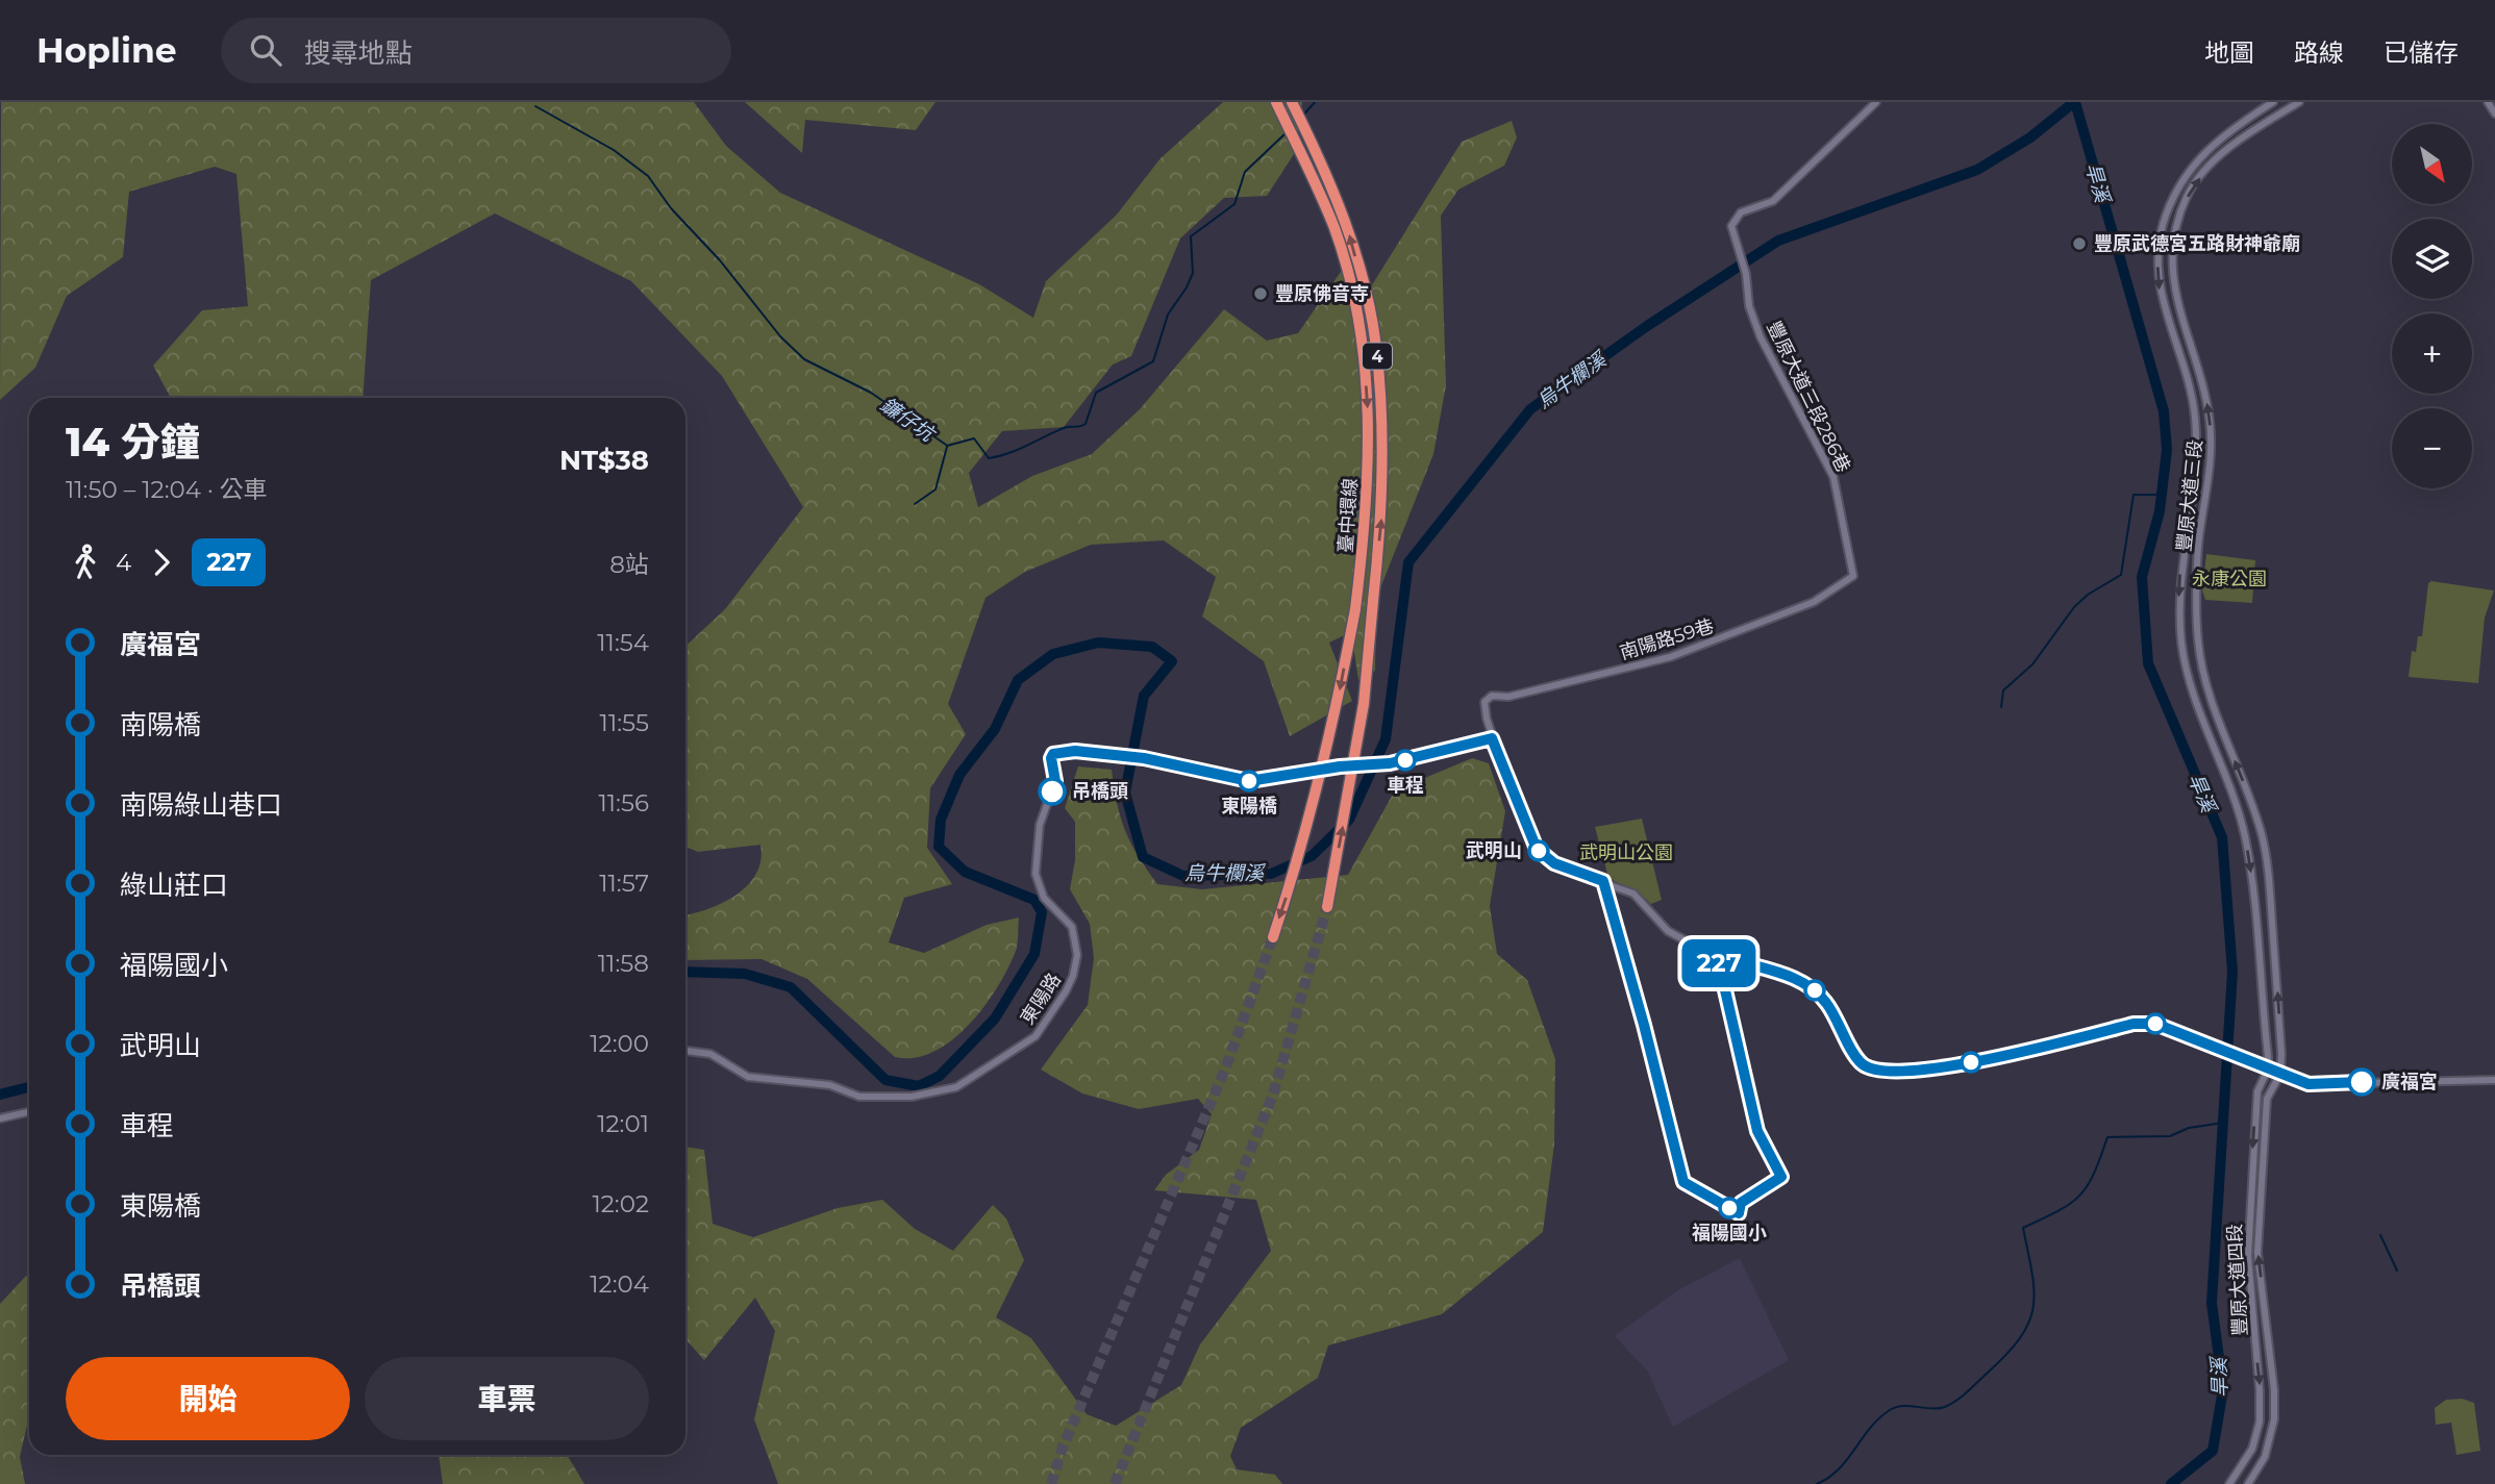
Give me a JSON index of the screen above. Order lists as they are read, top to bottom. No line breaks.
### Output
{"streets":{"highway":["4","臺中環線"],"street":["豐原大道三段286巷","豐原大道三段","南陽路59巷","東陽路","豐原大道四段"]},"crossings":[["豐原大道三段286巷","南陽路59巷"],["豐原大道三段","豐原大道四段"],["南陽路59巷","東陽路"]],"water":["旱溪","烏牛欄溪","鐮仔坑"],"parks":["永康公園","武明山公園"],"places":["豐原武德宮五路財神爺廟","豐原佛音寺","車程","東陽橋","吊橋頭","武明山","廣福宮","福陽國小"],"lines":["bus line 227"],"north":"bottom right","page":{"header":"Hopline","search":"搜尋地點","nav":["地圖","路線","已儲存"],"on_map":"227","map_buttons":["+","−"],"heading":["14 分鐘","11:50 – 12:04 · 公車","NT$38"],"legs":["4","227","8站"],"list":[{"name":"廣福宮","value":"11:54"},{"name":"南陽橋","value":"11:55"},{"name":"南陽綠山巷口","value":"11:56"},{"name":"綠山莊口","value":"11:57"},{"name":"福陽國小","value":"11:58"},{"name":"武明山","value":"12:00"},{"name":"車程","value":"12:01"},{"name":"東陽橋","value":"12:02"},{"name":"吊橋頭","value":"12:04"}],"buttons":["開始","車票"]}}
